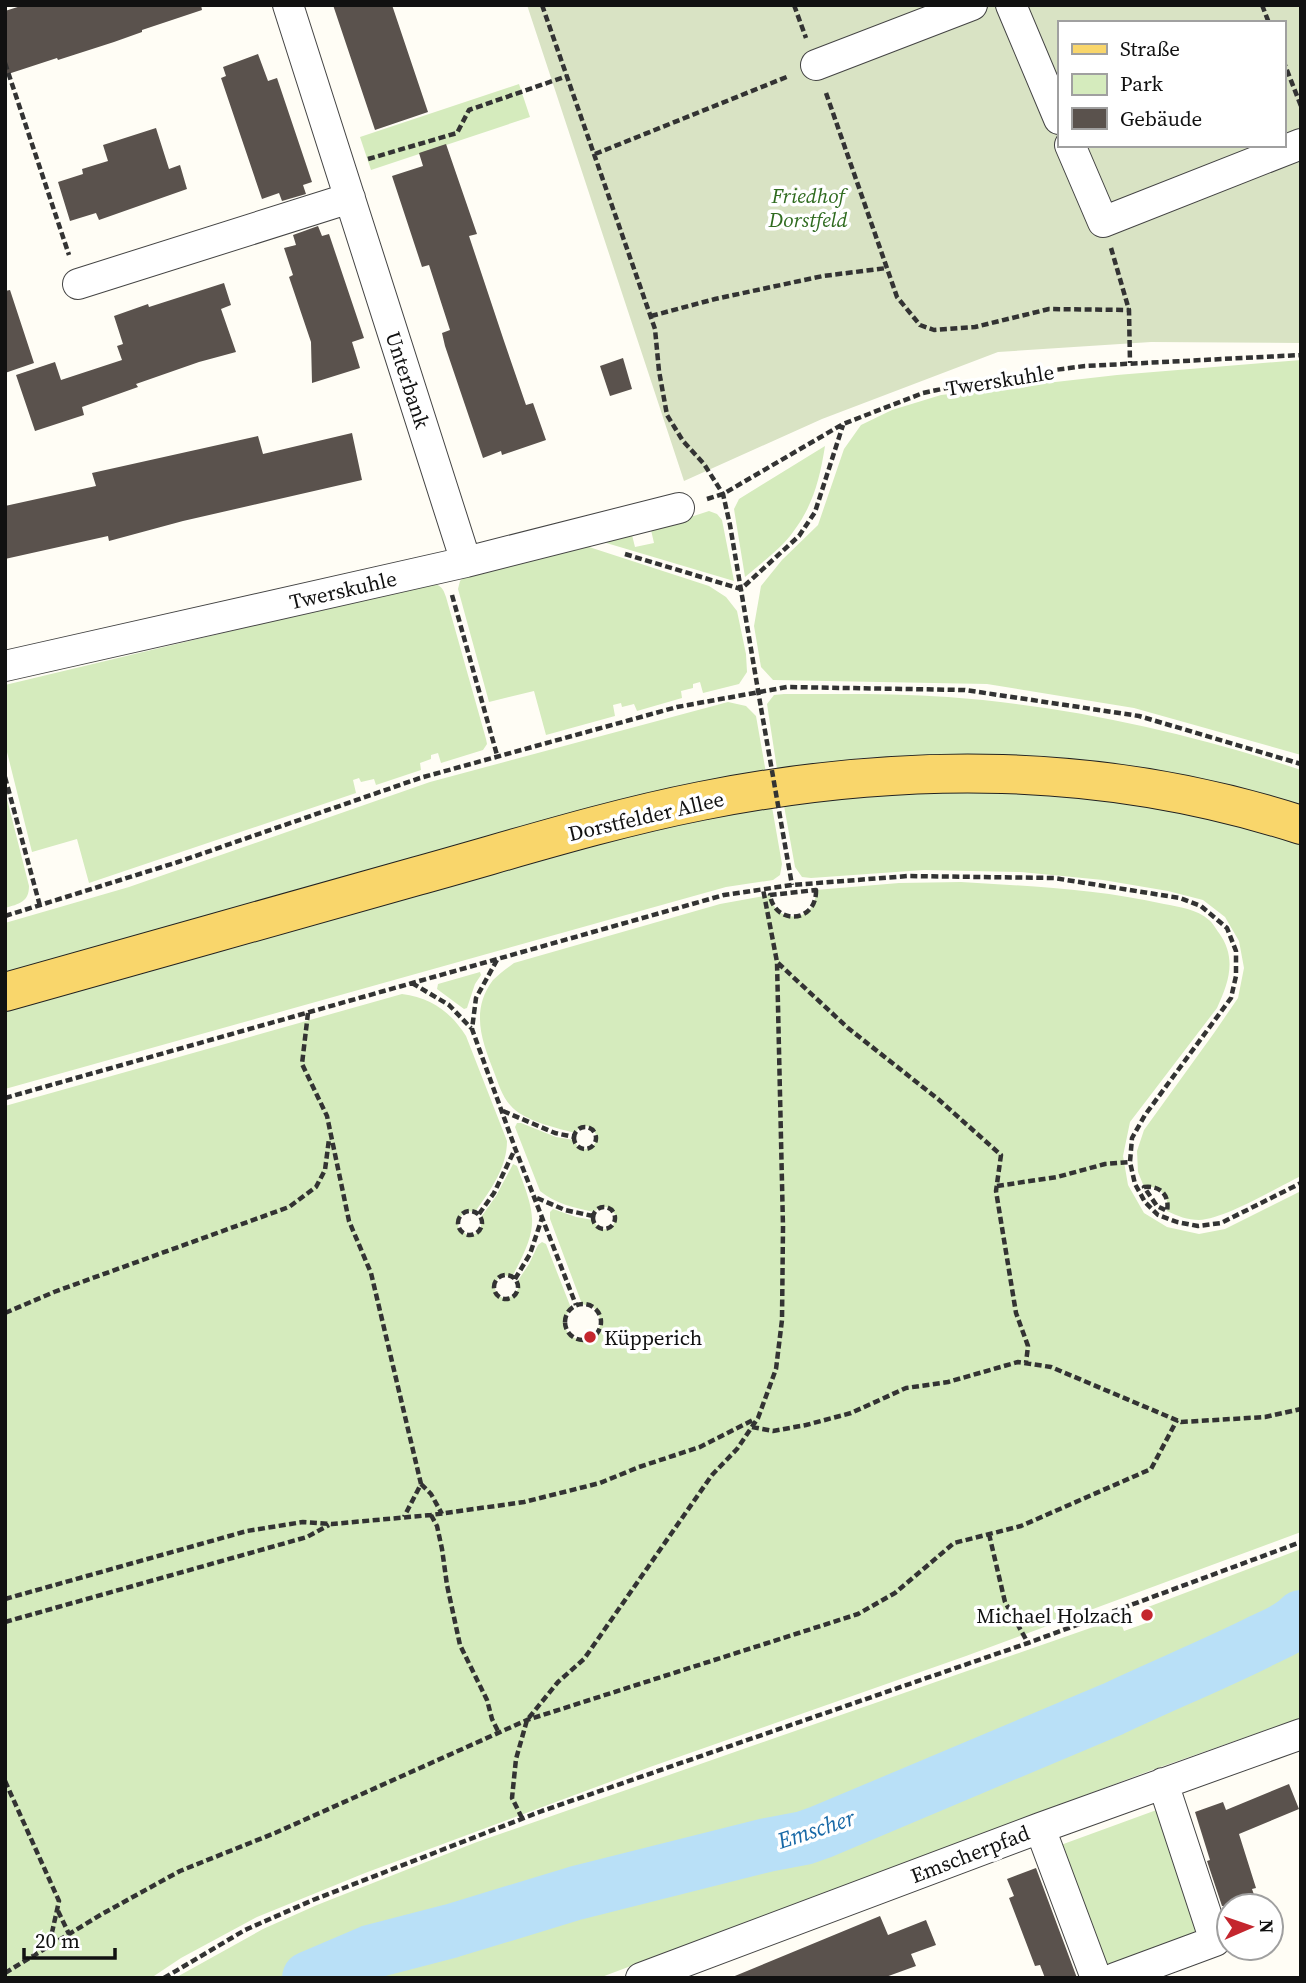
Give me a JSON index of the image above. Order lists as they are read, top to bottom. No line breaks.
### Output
{"streets":{"main road":["Dorstfelder Allee"],"street":["Unterbank","Twerskuhle","Emscherpfad"]},"crossings":[["Unterbank","Twerskuhle"]],"water":["Emscher"],"parks":["Friedhof Dorstfeld"],"places":["Küpperich","Michael Holzach"],"legend":["Straße","Park","Gebäude"],"scale_bar":"20 m","north":"right"}
